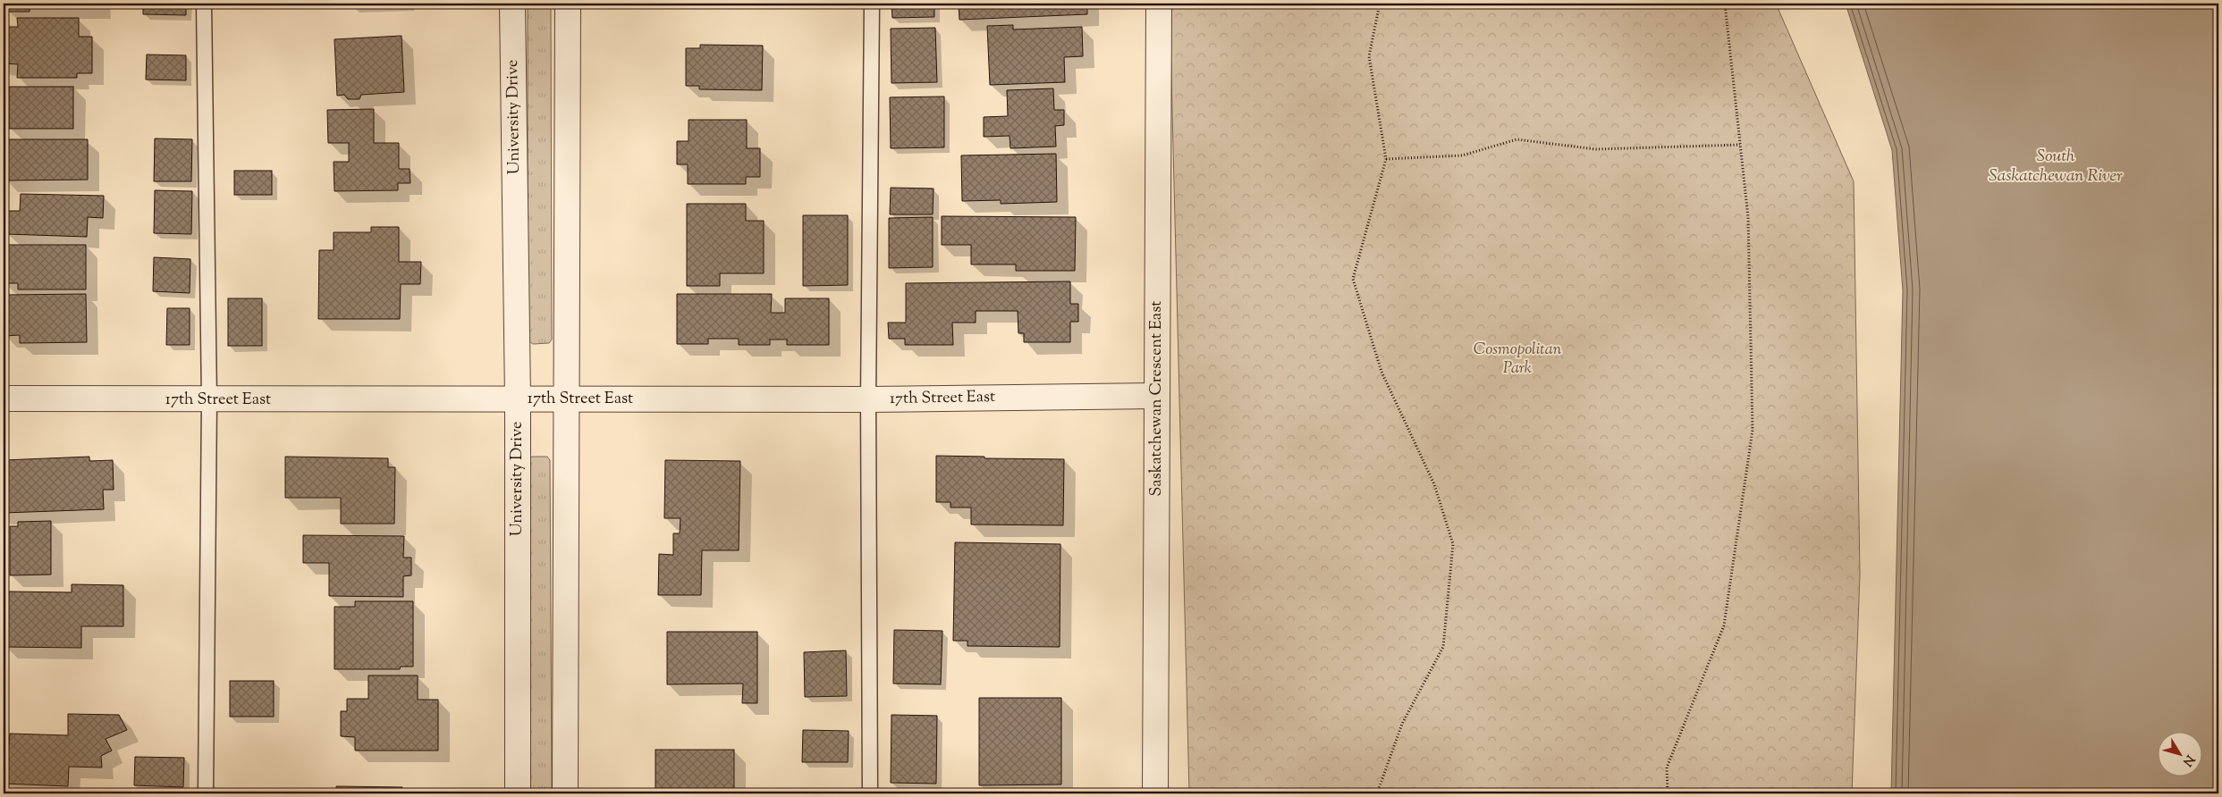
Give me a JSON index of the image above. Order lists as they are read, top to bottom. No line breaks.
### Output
{"streets":{"street":["University Drive","17th Street East","Saskatchewan Crescent East"]},"crossings":[["University Drive","17th Street East"],["17th Street East","Saskatchewan Crescent East"]],"water":["South Saskatchewan River"],"parks":["Cosmopolitan Park"],"north":"bottom right"}
